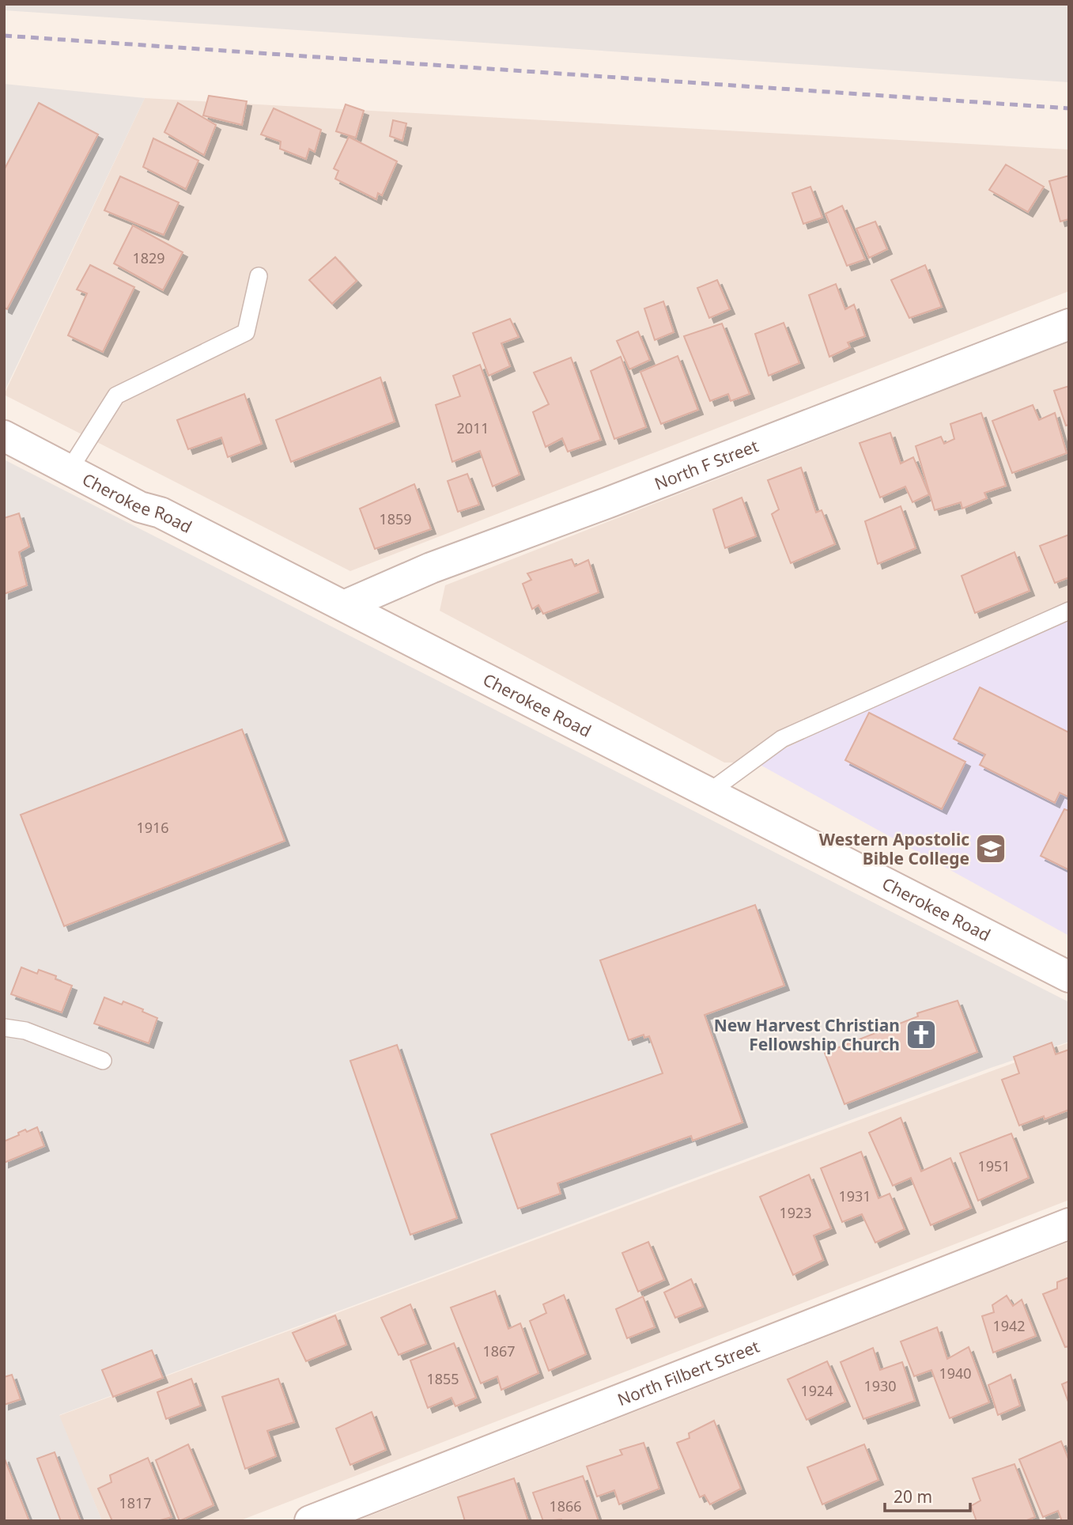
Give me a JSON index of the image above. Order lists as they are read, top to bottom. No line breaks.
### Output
{"streets":{"street":["North F Street","Cherokee Road","North Filbert Street"]},"crossings":[["North F Street","Cherokee Road"]],"places":{"school or university":["Western Apostolic Bible College"],"church":["New Harvest Christian Fellowship Church"]},"house_numbers":["1829","2011","1859","1916","1951","1931","1923","1942","1867","1940","1855","1930","1924","1817","1866"],"scale_bar":"20 m"}
